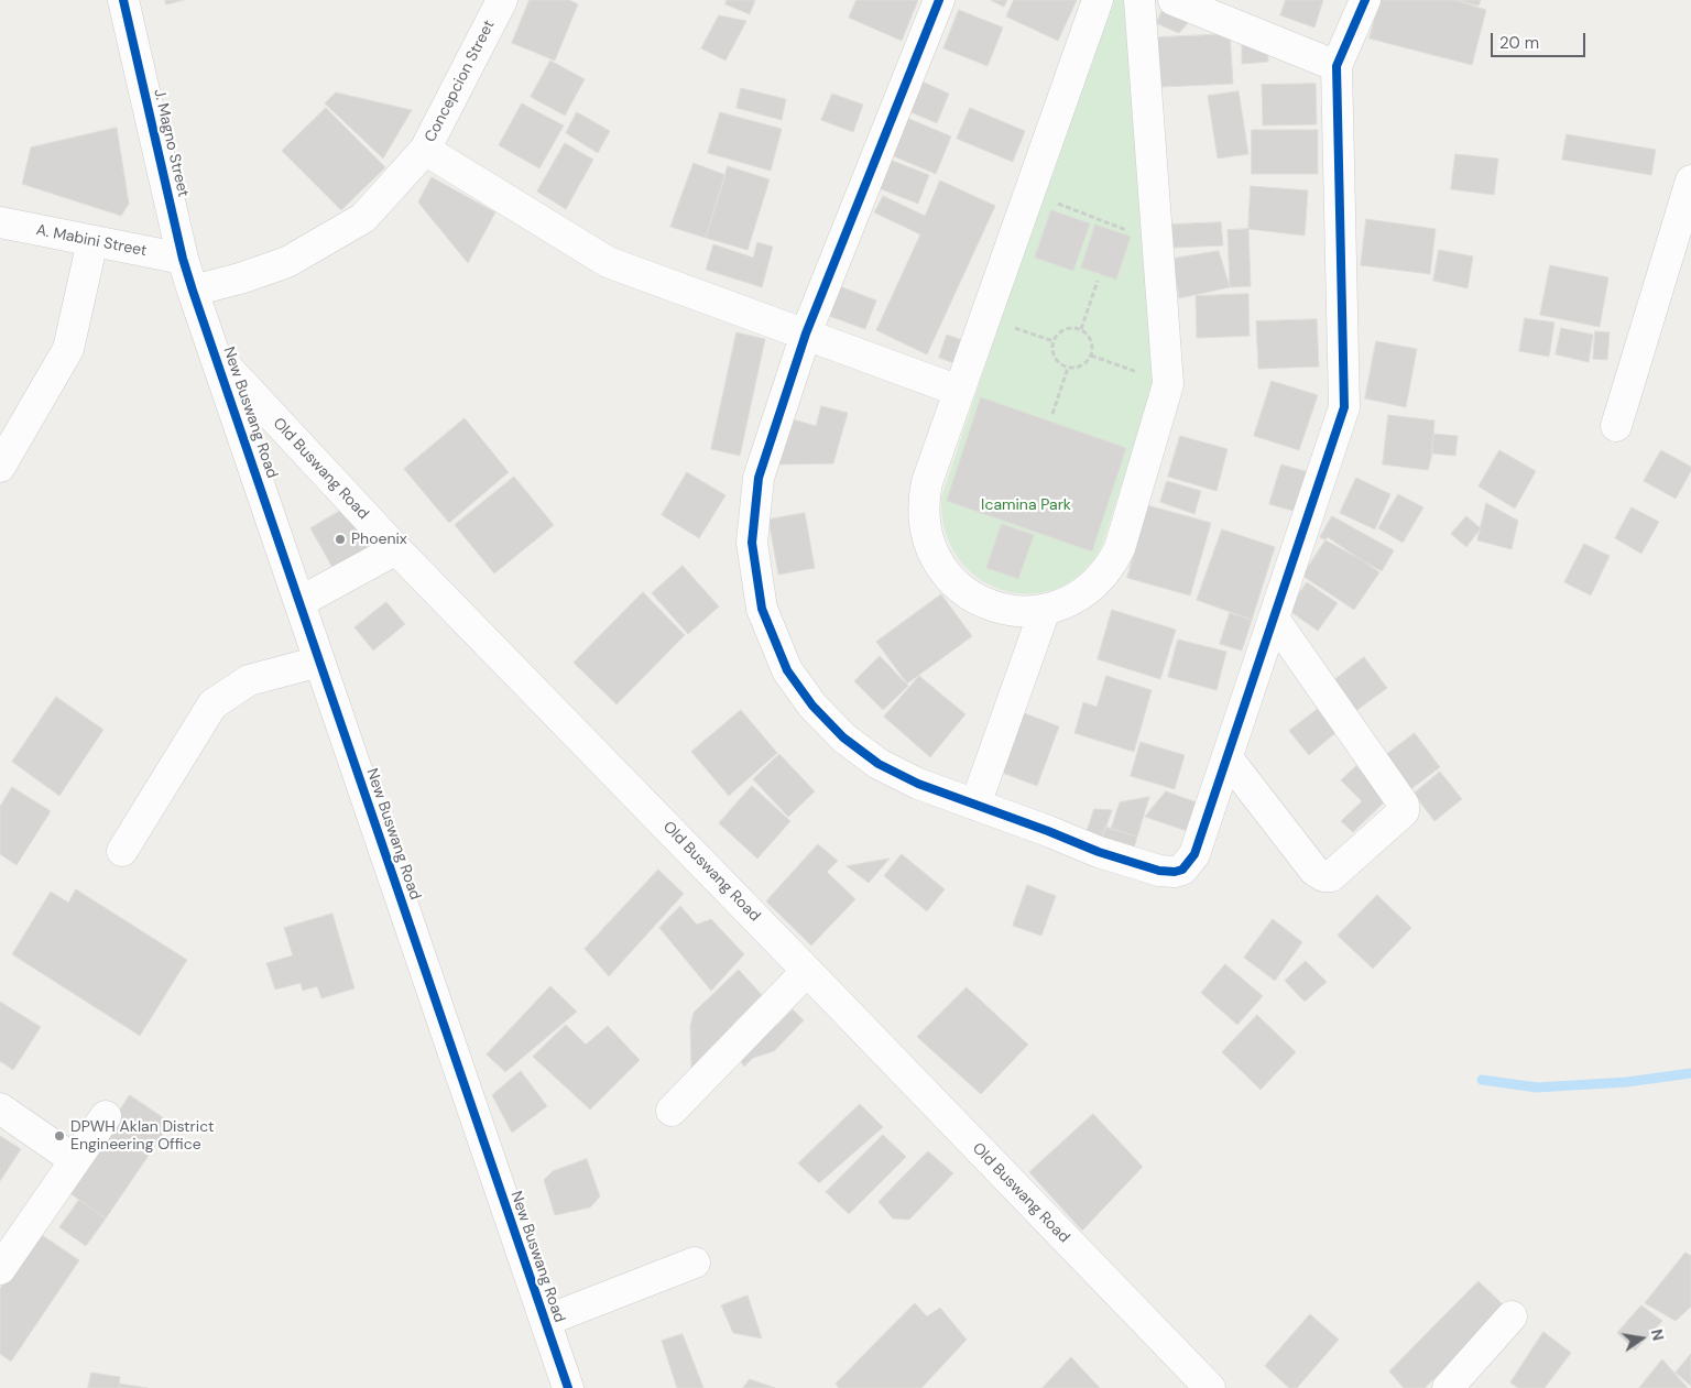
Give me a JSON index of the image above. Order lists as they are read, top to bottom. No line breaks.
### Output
{"streets":{"street":["Concepcion Street","J. Magno Street","A. Mabini Street","New Buswang Road","Old Buswang Road"]},"crossings":[["Concepcion Street","J. Magno Street"],["Concepcion Street","New Buswang Road"],["J. Magno Street","A. Mabini Street"],["J. Magno Street","New Buswang Road"],["New Buswang Road","Old Buswang Road"]],"parks":["Icamina Park"],"places":["Phoenix","DPWH Aklan District Engineering Office"],"scale_bar":"20 m","north":"right"}
